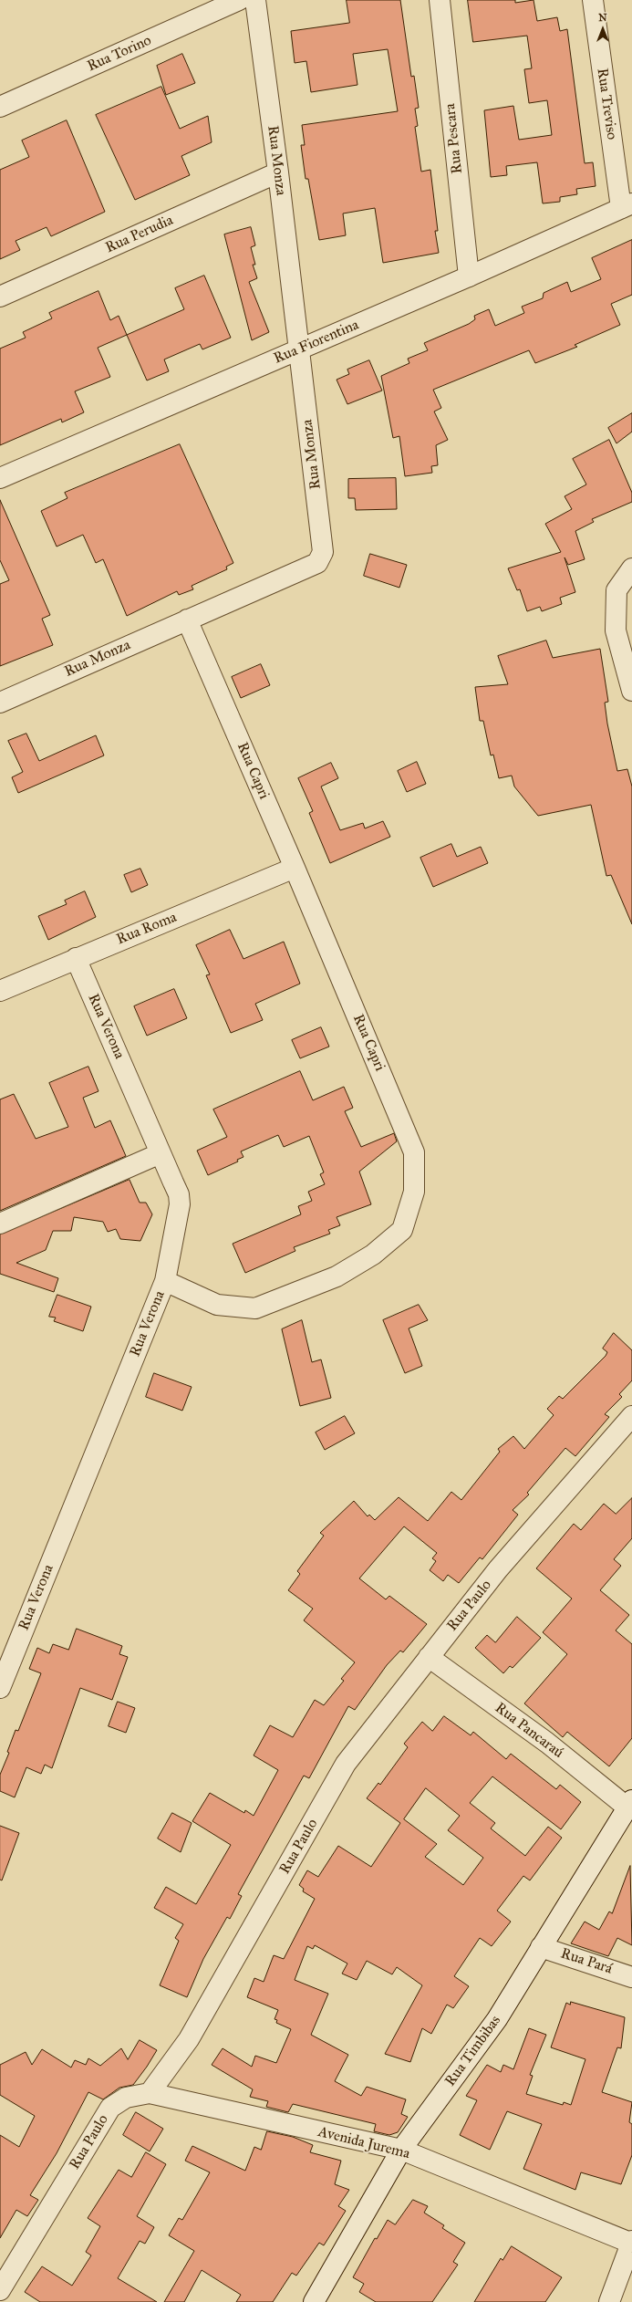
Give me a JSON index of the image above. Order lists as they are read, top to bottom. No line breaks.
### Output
{"streets":{"street":["Rua Torino","Rua Treviso","Rua Pescara","Rua Monza","Rua Perudia","Rua Fiorentina","Rua Capri","Rua Roma","Rua Verona","Rua Paulo","Rua Pancaraú","Rua Pará","Rua Timbibas","Avenida Jurema"]},"crossings":[["Rua Treviso","Rua Fiorentina"],["Rua Pescara","Rua Fiorentina"],["Rua Monza","Rua Perudia"],["Rua Monza","Rua Fiorentina"],["Rua Monza","Rua Capri"],["Rua Capri","Rua Roma"],["Rua Capri","Rua Verona"],["Rua Roma","Rua Verona"],["Rua Paulo","Rua Pancaraú"],["Rua Paulo","Avenida Jurema"],["Rua Pancaraú","Rua Timbibas"],["Rua Pará","Rua Timbibas"],["Rua Timbibas","Avenida Jurema"]],"north":"top"}
